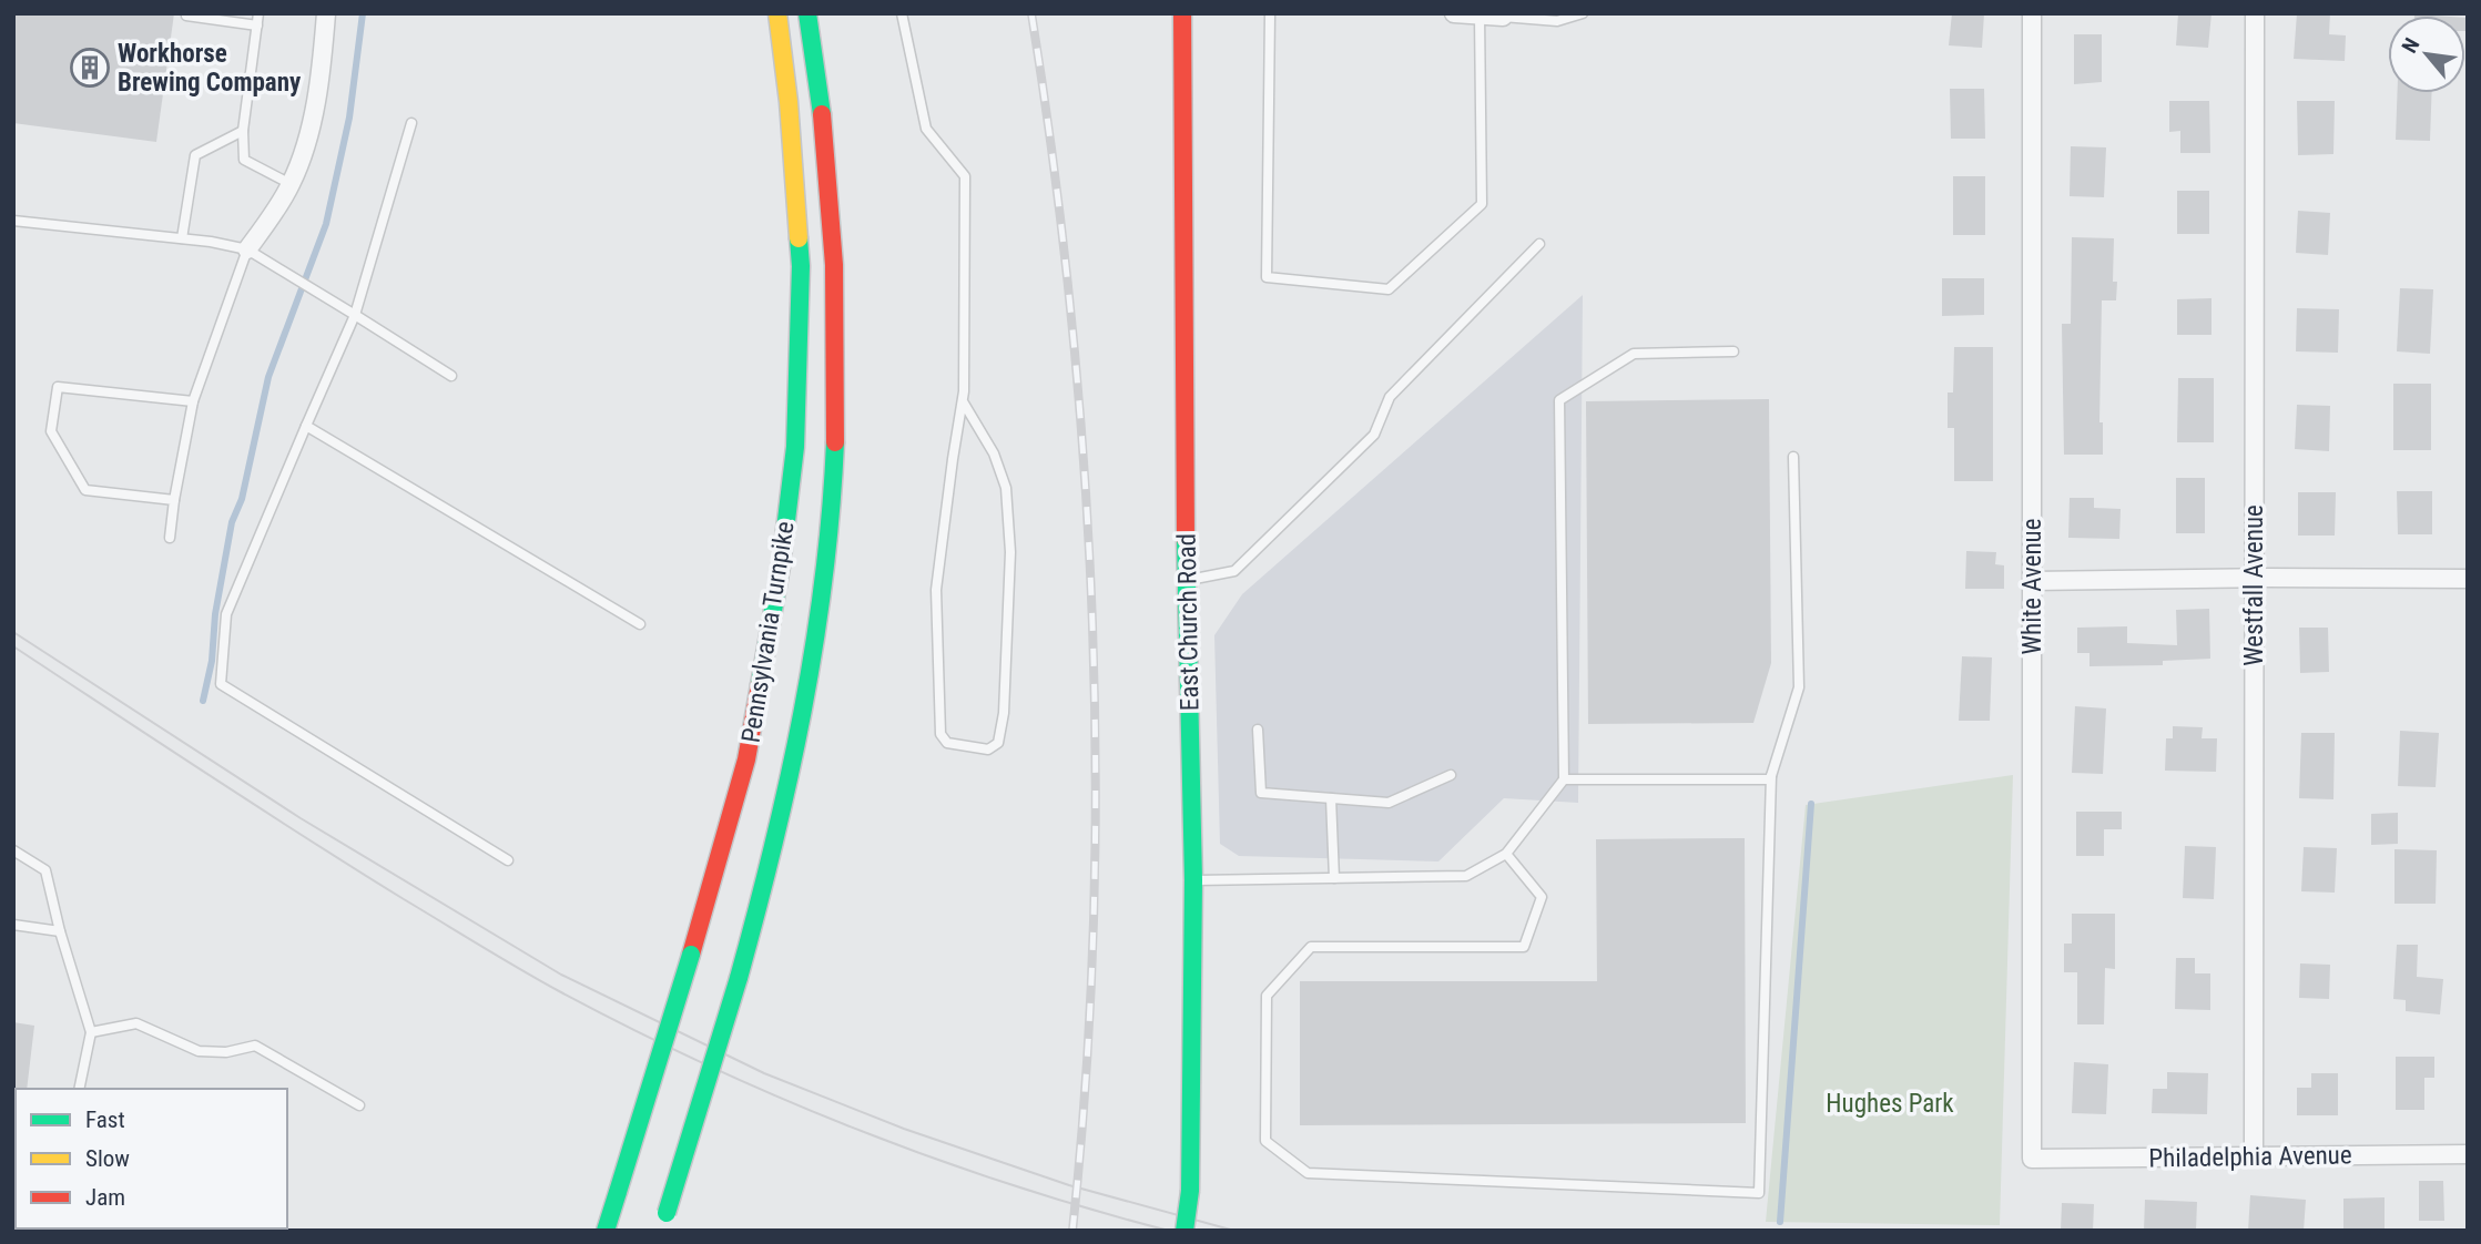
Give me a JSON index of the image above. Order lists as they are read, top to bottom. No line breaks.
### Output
{"streets":{"main road":["East Church Road","Pennsylvania Turnpike"],"street":["Westfall Avenue","White Avenue","Philadelphia Avenue"]},"crossings":[["Westfall Avenue","Philadelphia Avenue"],["White Avenue","Philadelphia Avenue"]],"parks":["Hughes Park"],"places":{"building":["Workhorse Brewing Company"]},"legend":["Fast","Slow","Jam"],"north":"top left"}
